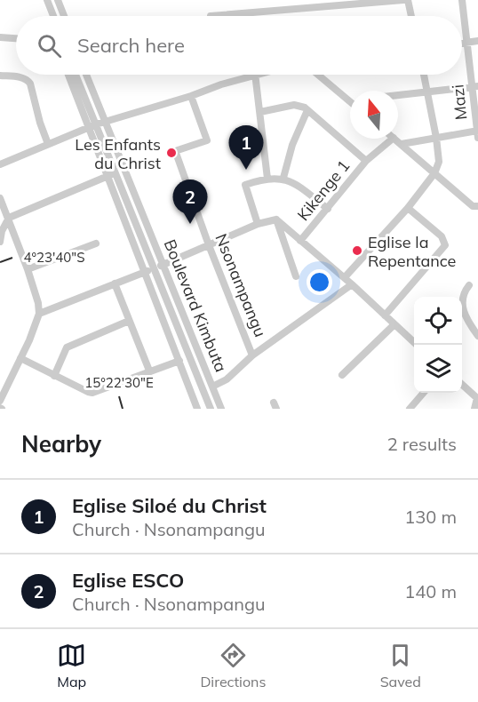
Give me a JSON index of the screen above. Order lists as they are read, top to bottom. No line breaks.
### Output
{"streets":{"street":["Mazi","Kikenge 1","Nsonampangu","Boulevard Kimbuta"]},"places":["Les Enfants du Christ","Eglise la Repentance"],"north":"top","page":{"search":"Search here","pins":["1","2"],"heading":["Nearby","2 results"],"list":[{"mark":"1","name":"Eglise Siloé du Christ","note":"Church · Nsonampangu","value":"130 m"},{"mark":"2","name":"Eglise ESCO","note":"Church · Nsonampangu","value":"140 m"}],"nav":["Map","Directions","Saved"]},"coordinates":["4°23'40\"S","15°22'30\"E"]}
